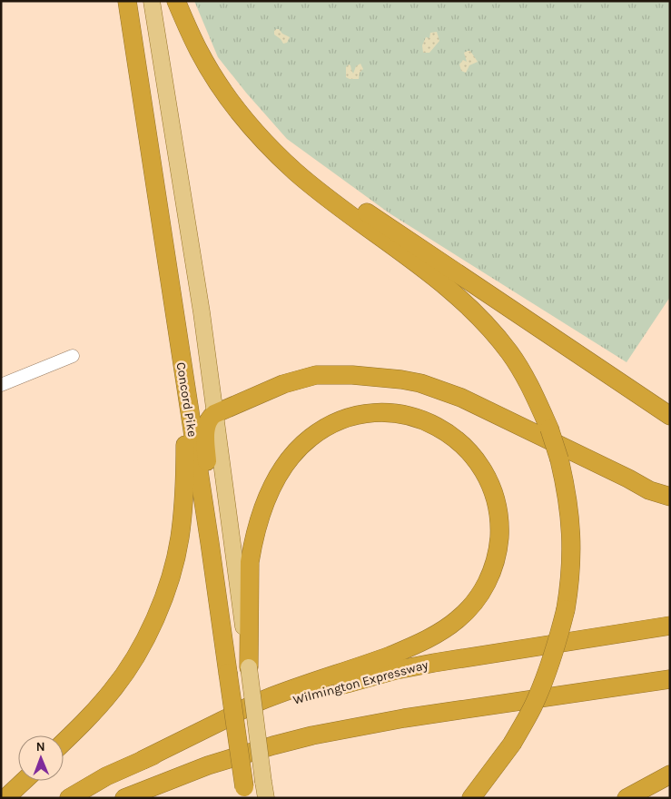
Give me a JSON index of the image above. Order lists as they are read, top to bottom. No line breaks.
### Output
{"streets":{"highway":["Concord Pike","Wilmington Expressway"]},"north":"top"}
